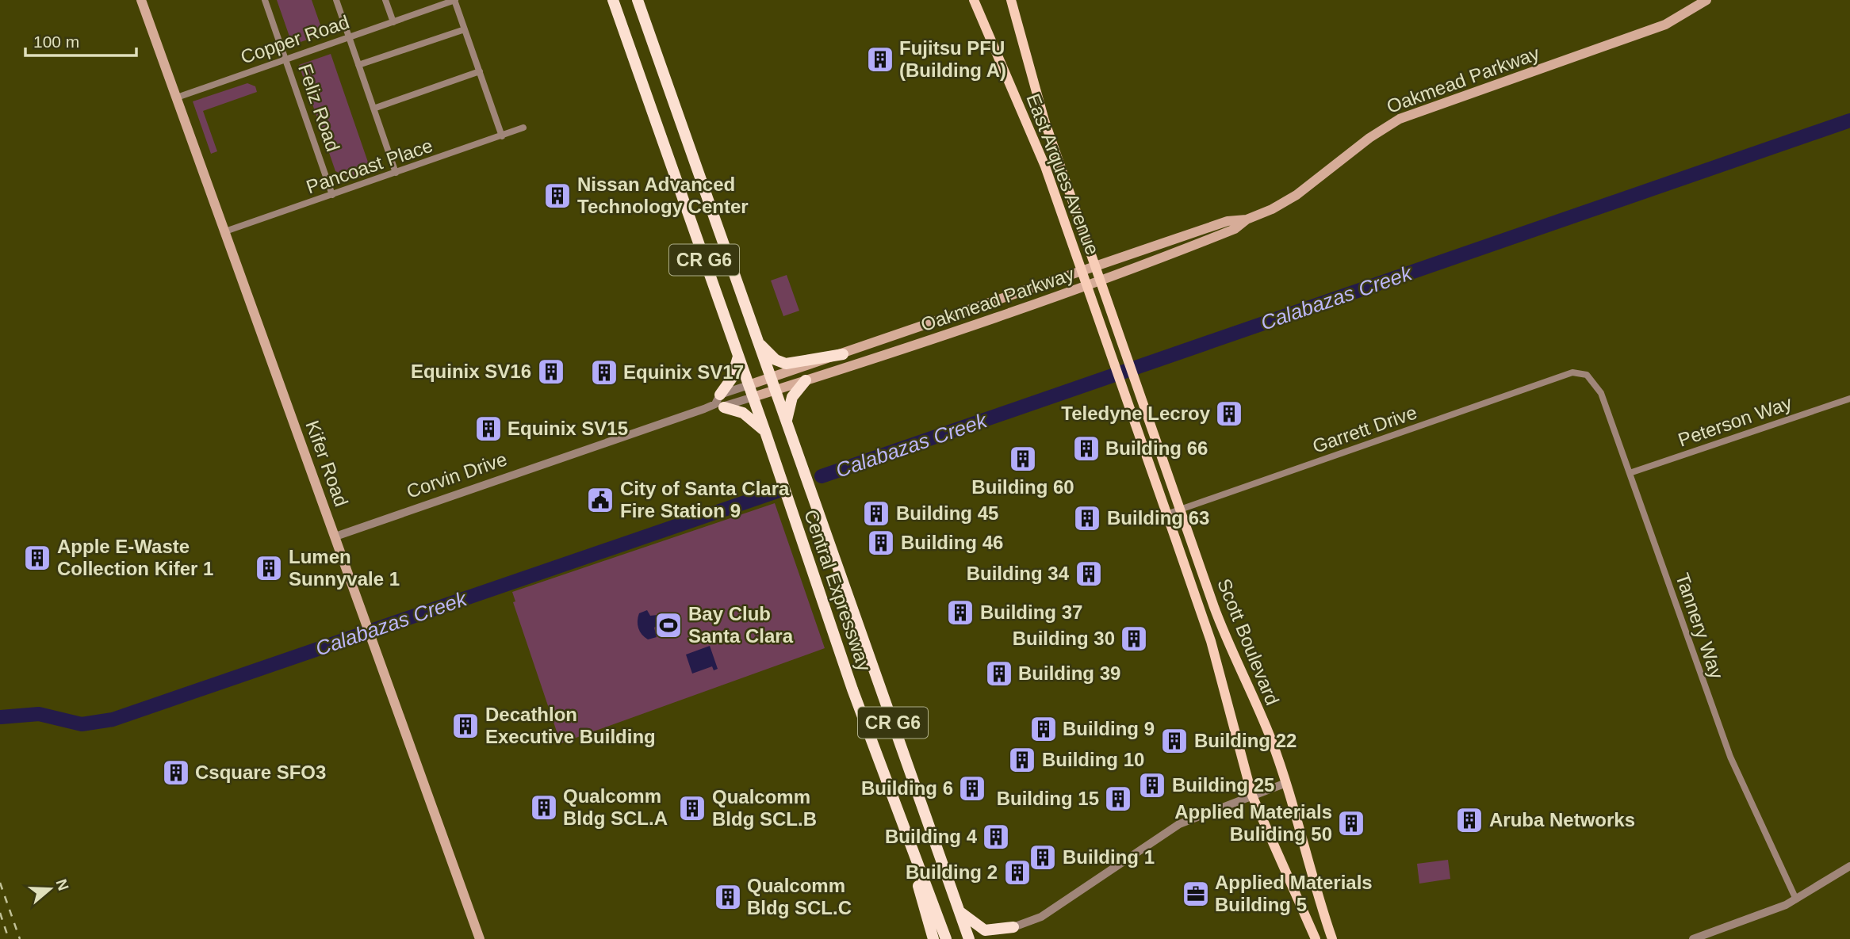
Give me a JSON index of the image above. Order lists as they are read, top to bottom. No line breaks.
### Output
{"streets":{"highway":["CR G6","Central Expressway"],"main road":["Oakmead Parkway","East Arques Avenue","Kifer Road","Scott Boulevard"],"street":["Copper Road","Feliz Road","Pancoast Place","Peterson Way","Garrett Drive","Corvin Drive","Tannery Way"]},"crossings":[["Copper Road","Feliz Road"],["Copper Road","Kifer Road"],["Oakmead Parkway","East Arques Avenue"],["Oakmead Parkway","Corvin Drive"],["Oakmead Parkway","Central Expressway"],["Feliz Road","Pancoast Place"],["Pancoast Place","Kifer Road"],["East Arques Avenue","Scott Boulevard"],["Peterson Way","Tannery Way"],["Garrett Drive","Tannery Way"],["Garrett Drive","Scott Boulevard"],["Kifer Road","Corvin Drive"],["Corvin Drive","Central Expressway"]],"water":["Calabazas Creek"],"places":{"building":["Fujitsu PFU (Building A)","Nissan Advanced Technology Center","Equinix SV16","Equinix SV17","Teledyne Lecroy","Equinix SV15","Building 66","Building 60","Building 45","Building 63","Building 46","Apple E-Waste Collection Kifer 1","Lumen Sunnyvale 1","Building 34","Building 37","Building 30","Building 39","Decathlon Executive Building","Building 9","Building 22","Building 10","Csquare SFO3","Building 25","Building 6","Building 15","Qualcomm Bldg SCL.A","Qualcomm Bldg SCL.B","Aruba Networks","Applied Materials Buliding 50","Building 4","Building 1","Building 2","Qualcomm Bldg SCL.C"],"public building":["City of Santa Clara Fire Station 9"],"sports":["Bay Club Santa Clara"],"office":["Applied Materials Building 5"]},"scale_bar":"100 m","north":"right"}
